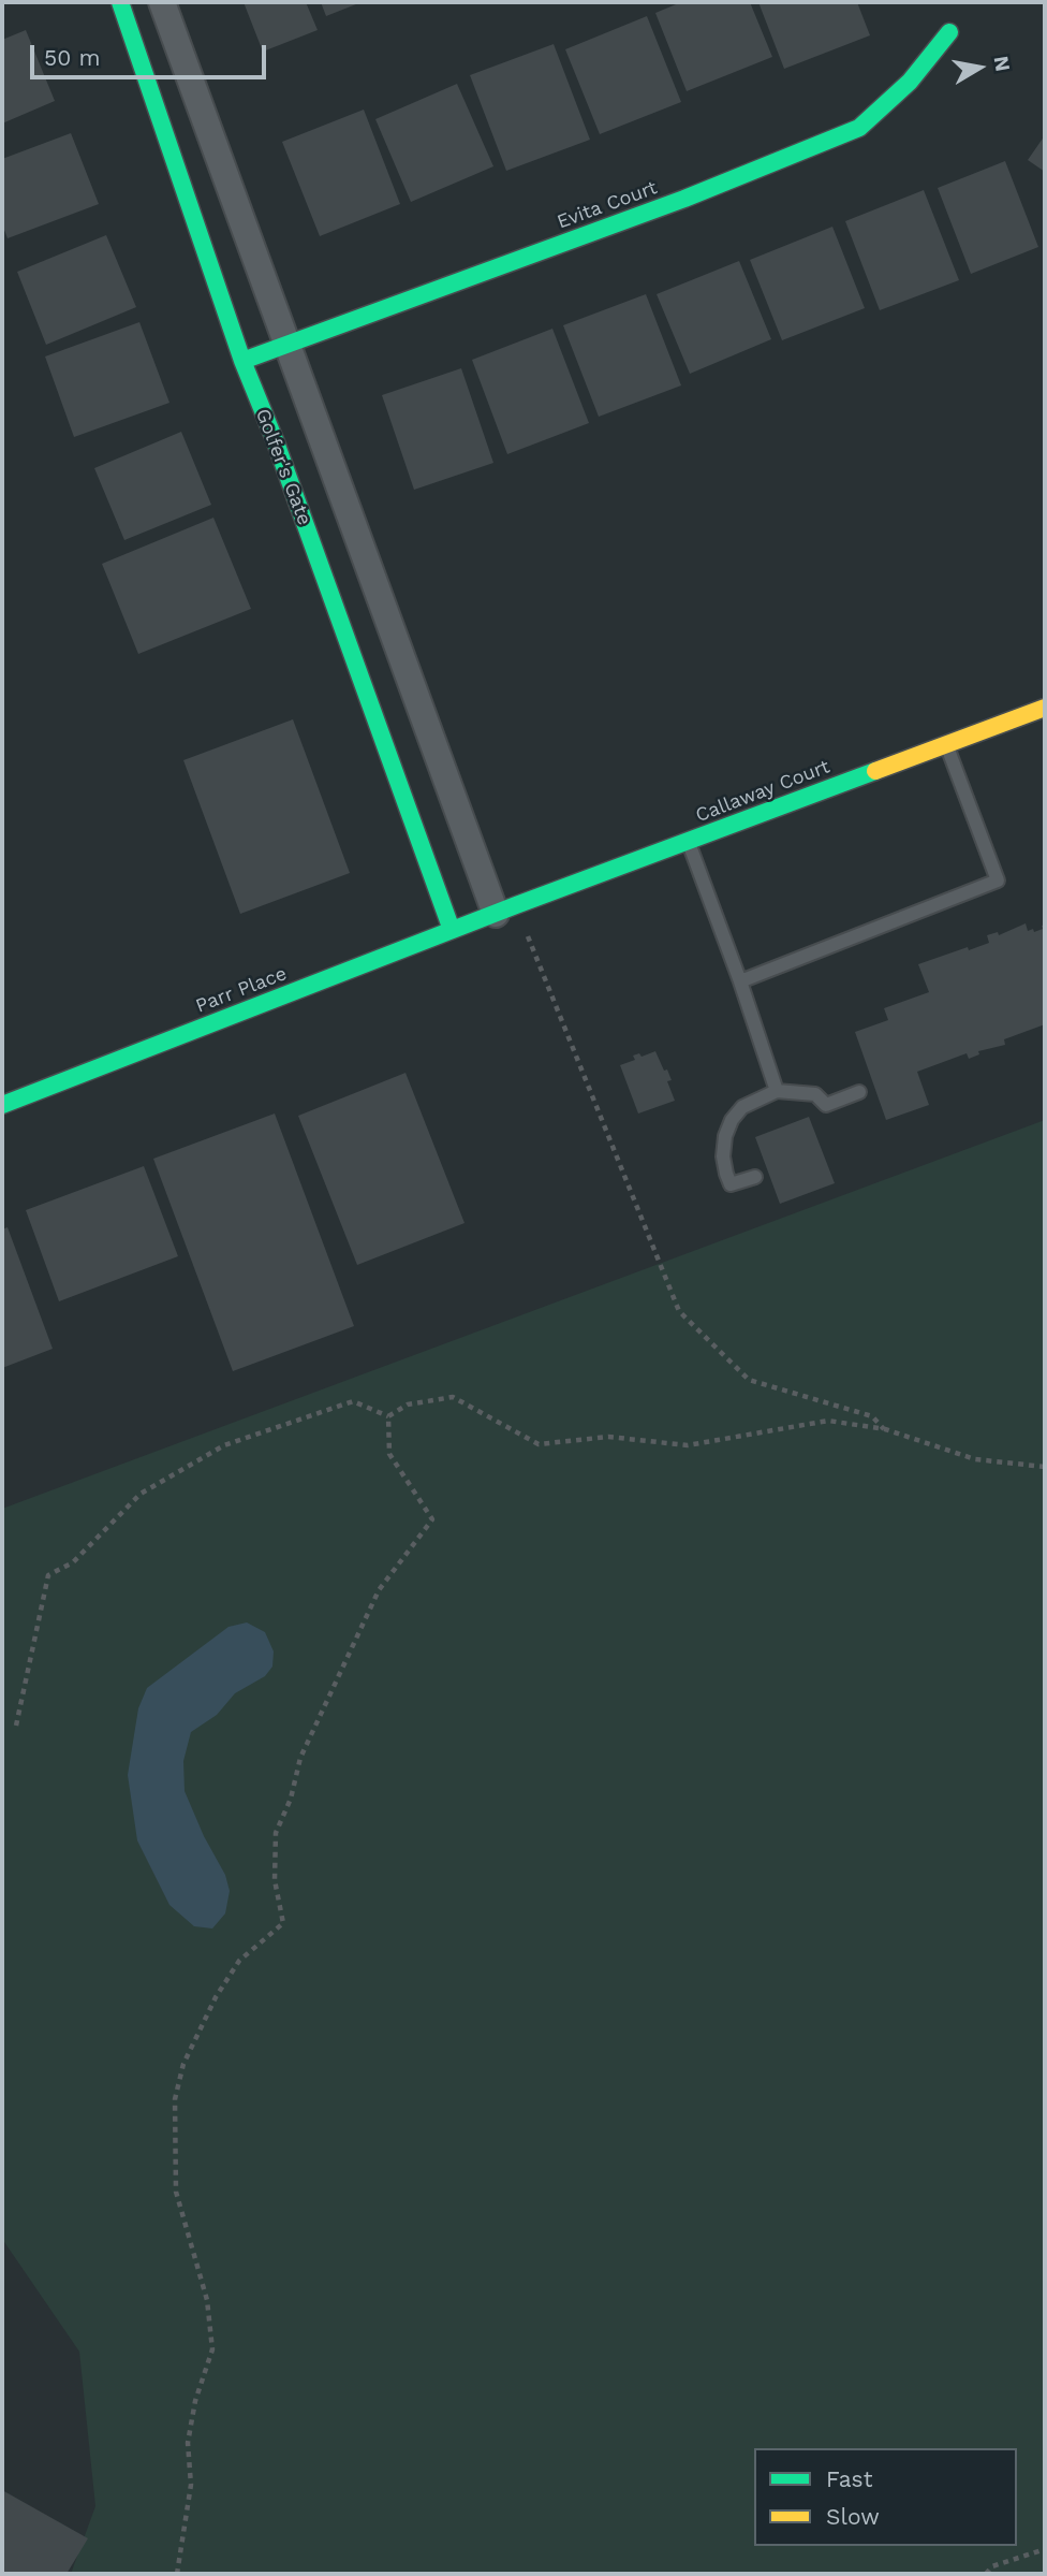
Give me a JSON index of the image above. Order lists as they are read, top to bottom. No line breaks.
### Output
{"streets":{"street":["Evita Court","Golfer's Gate","Callaway Court","Parr Place"]},"crossings":[["Evita Court","Golfer's Gate"],["Golfer's Gate","Parr Place"],["Callaway Court","Parr Place"]],"legend":["Fast","Slow"],"scale_bar":"50 m","north":"right"}
